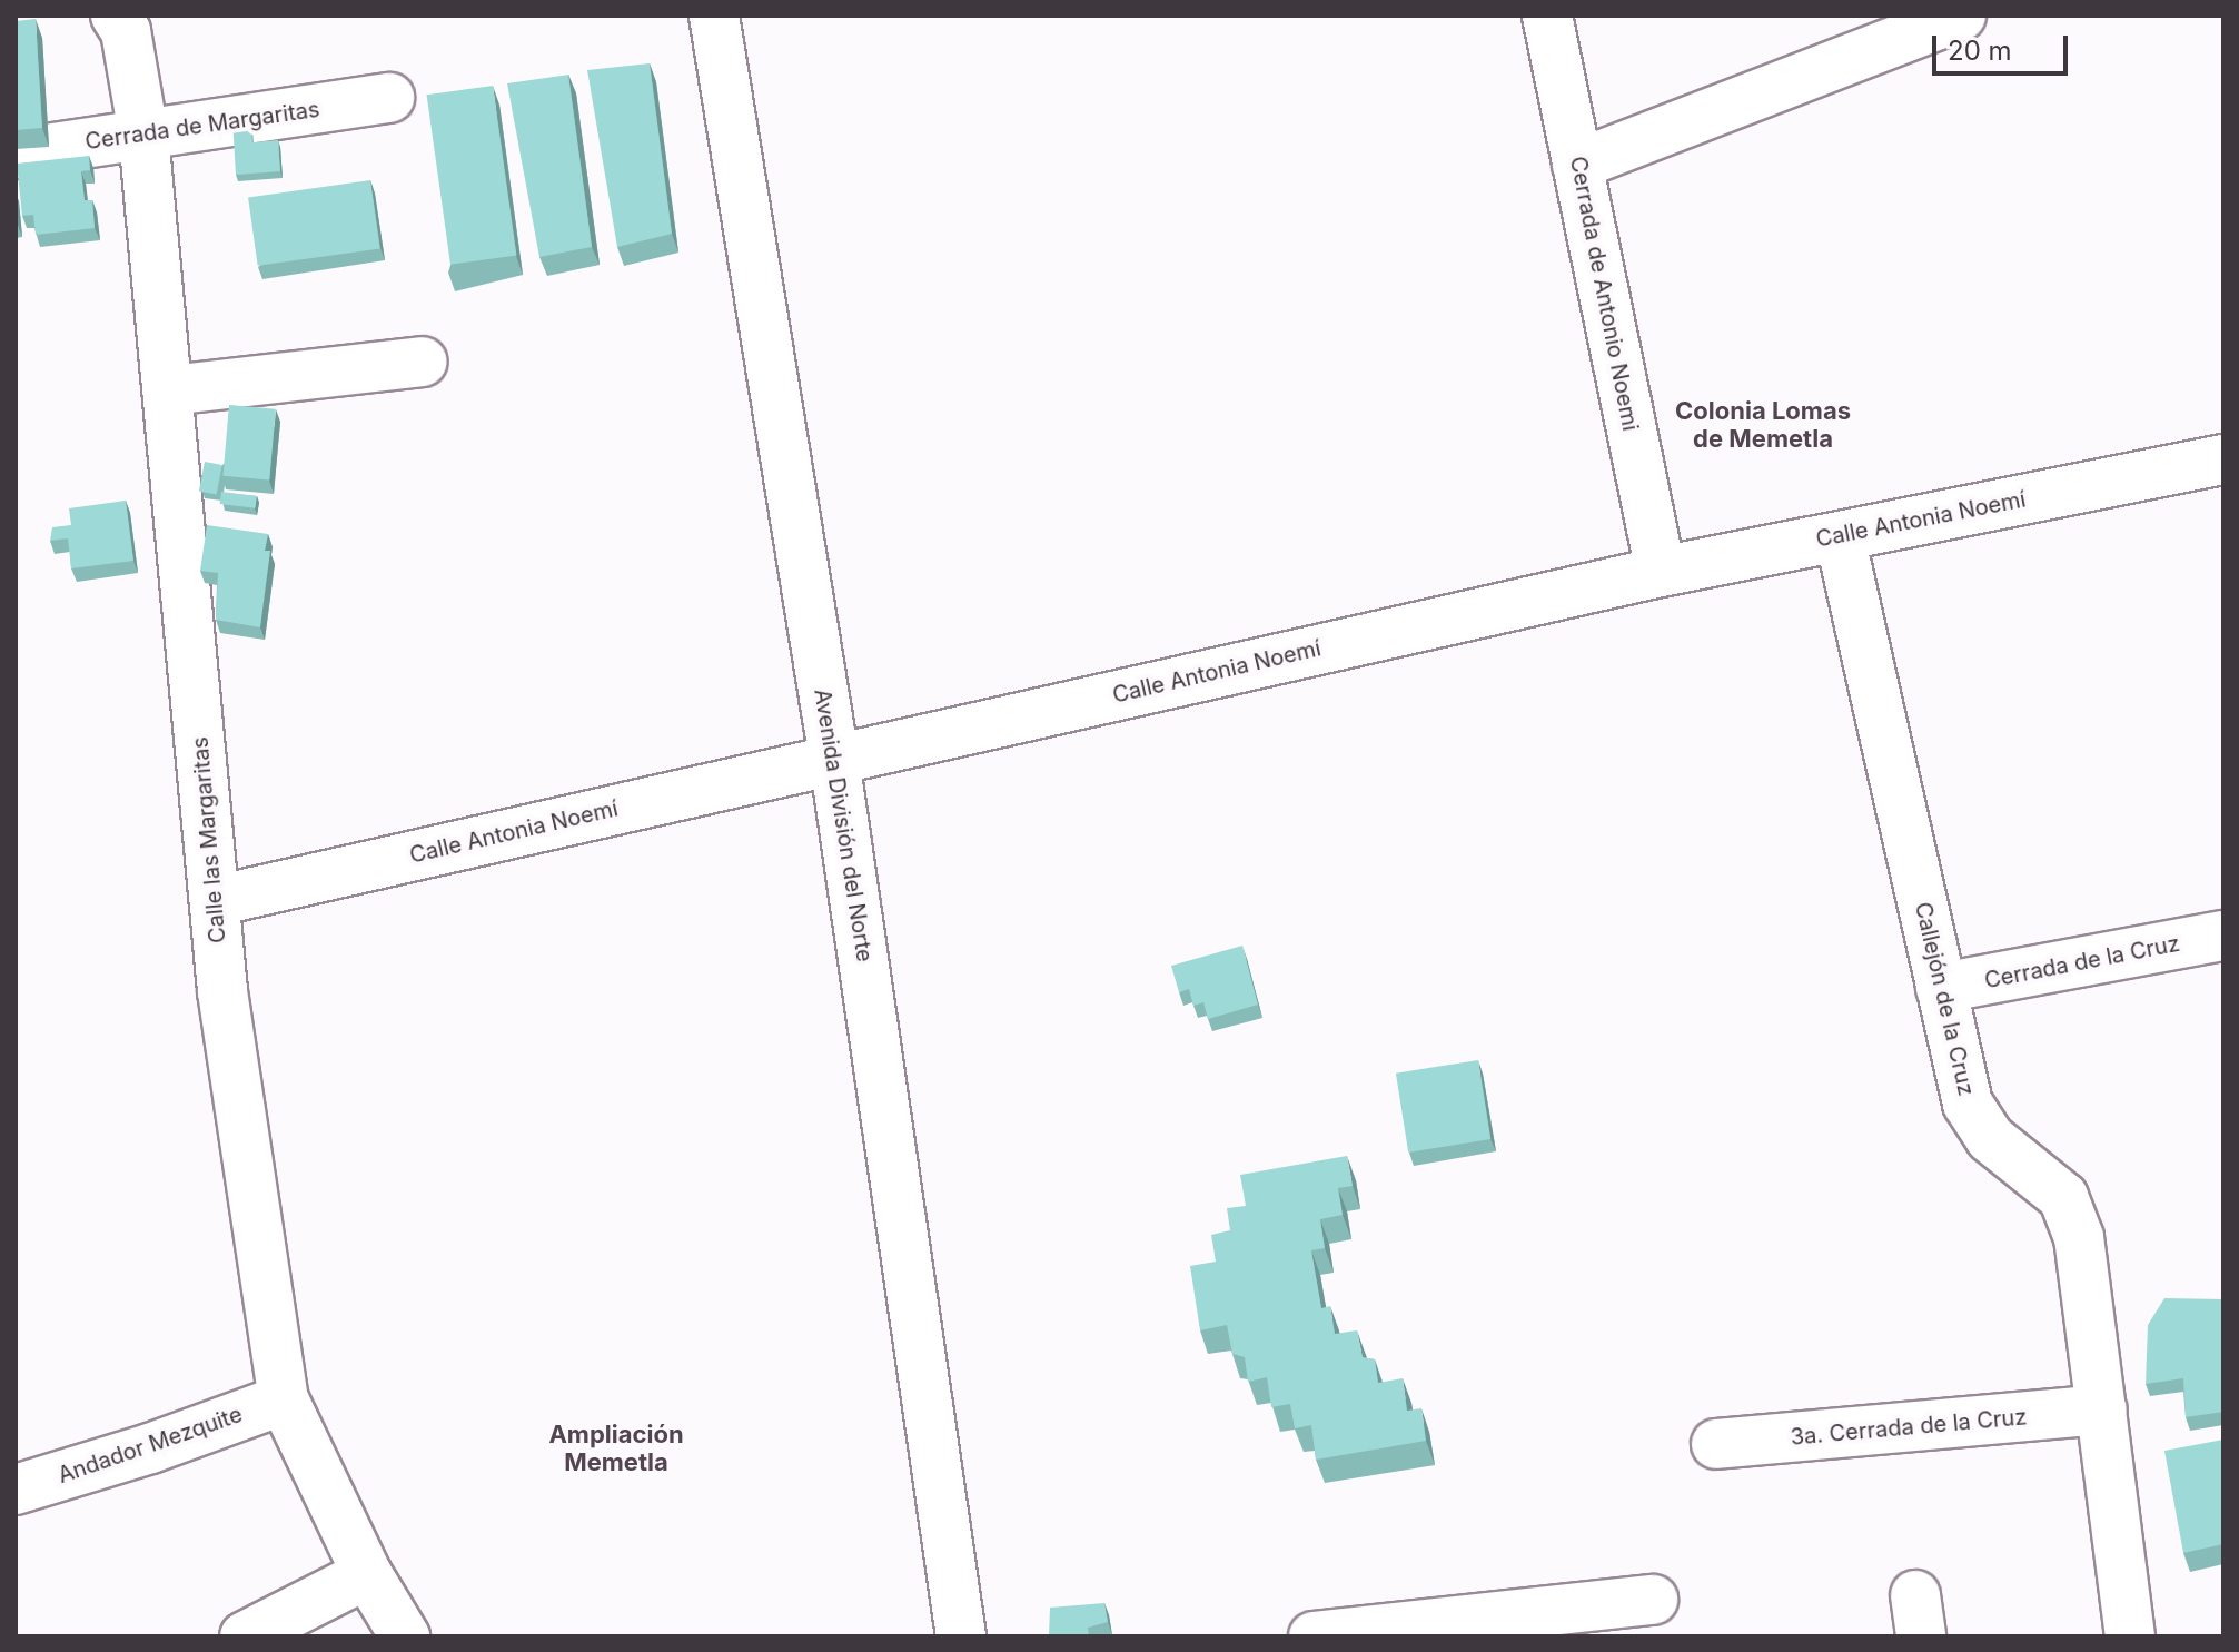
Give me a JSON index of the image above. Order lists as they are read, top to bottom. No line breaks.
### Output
{"streets":{"street":["Cerrada de Margaritas","Cerrada de Antonio Noemi","Calle Antonia Noemí","Avenida División del Norte","Calle las Margaritas","Cerrada de la Cruz","Callejón de la Cruz","3a. Cerrada de la Cruz","Andador Mezquite"]},"crossings":[["Cerrada de Margaritas","Calle las Margaritas"],["Cerrada de Antonio Noemi","Calle Antonia Noemí"],["Calle Antonia Noemí","Avenida División del Norte"],["Calle Antonia Noemí","Calle las Margaritas"],["Calle Antonia Noemí","Callejón de la Cruz"],["Calle las Margaritas","Andador Mezquite"],["Cerrada de la Cruz","Callejón de la Cruz"],["Callejón de la Cruz","3a. Cerrada de la Cruz"]],"districts":["Colonia Lomas de Memetla","Ampliación Memetla"],"scale_bar":"20 m"}
